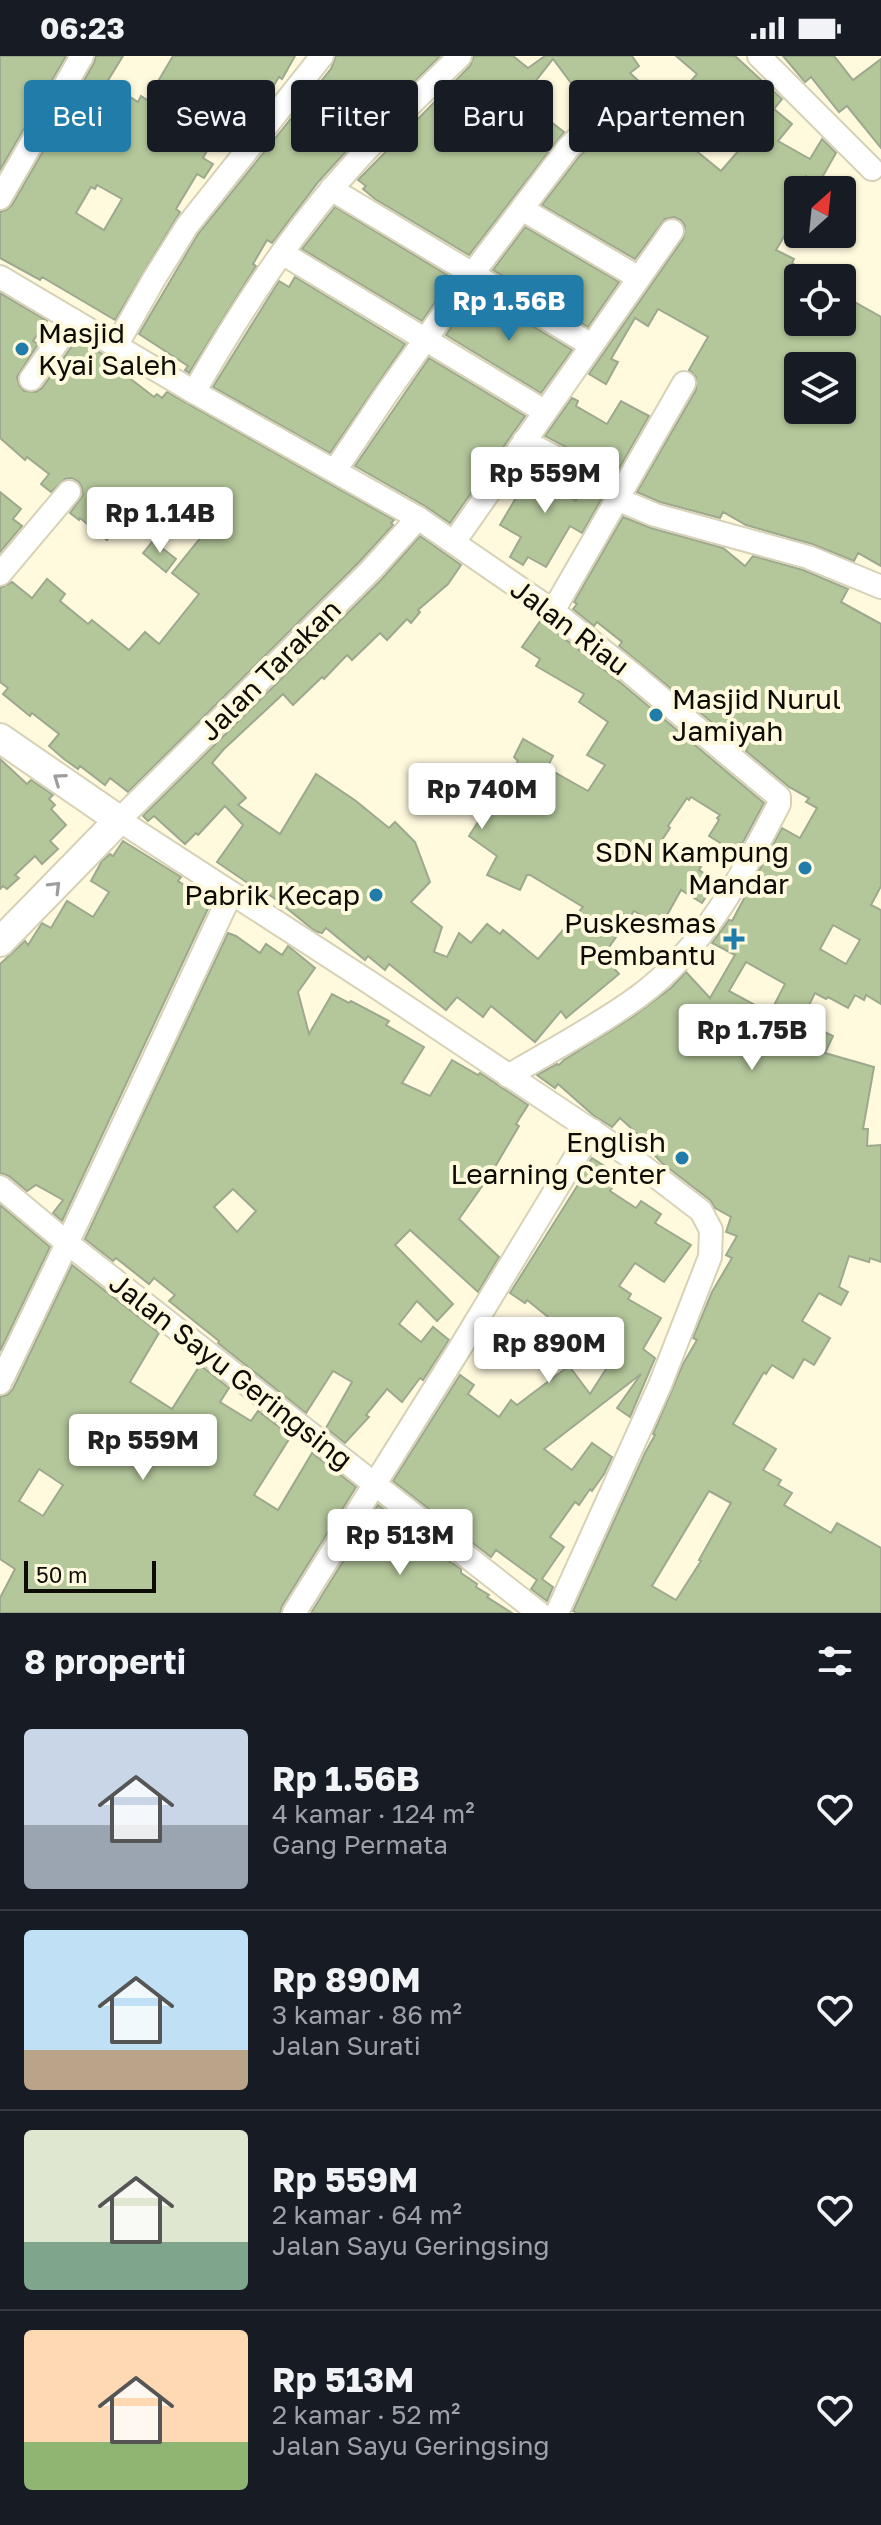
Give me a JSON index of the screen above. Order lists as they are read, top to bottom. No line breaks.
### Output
{"streets":{"street":["Jalan Riau","Jalan Tarakan","Jalan Sayu Geringsing"]},"crossings":[["Jalan Riau","Jalan Tarakan"]],"places":{"other":["Masjid Kyai Saleh","Masjid Nurul Jamiyah","SDN Kampung Mandar","Pabrik Kecap","English Learning Center"],"health":["Puskesmas Pembantu"]},"scale_bar":"50 m","north":"top right","page":{"status":"06:23","chip":["Beli","Sewa","Filter","Baru","Apartemen"],"price":["Rp 1.56B","Rp 559M","Rp 1.14B","Rp 740M","Rp 1.75B","Rp 890M","Rp 559M","Rp 513M"],"scale":"50 m","heading":"8 properti","list":[{"name":"Rp 1.56B","note":"4 kamar · 124 m² · Gang Permata"},{"name":"Rp 890M","note":"3 kamar · 86 m² · Jalan Surati"},{"name":"Rp 559M","note":"2 kamar · 64 m² · Jalan Sayu Geringsing"},{"name":"Rp 513M","note":"2 kamar · 52 m² · Jalan Sayu Geringsing"}]}}
